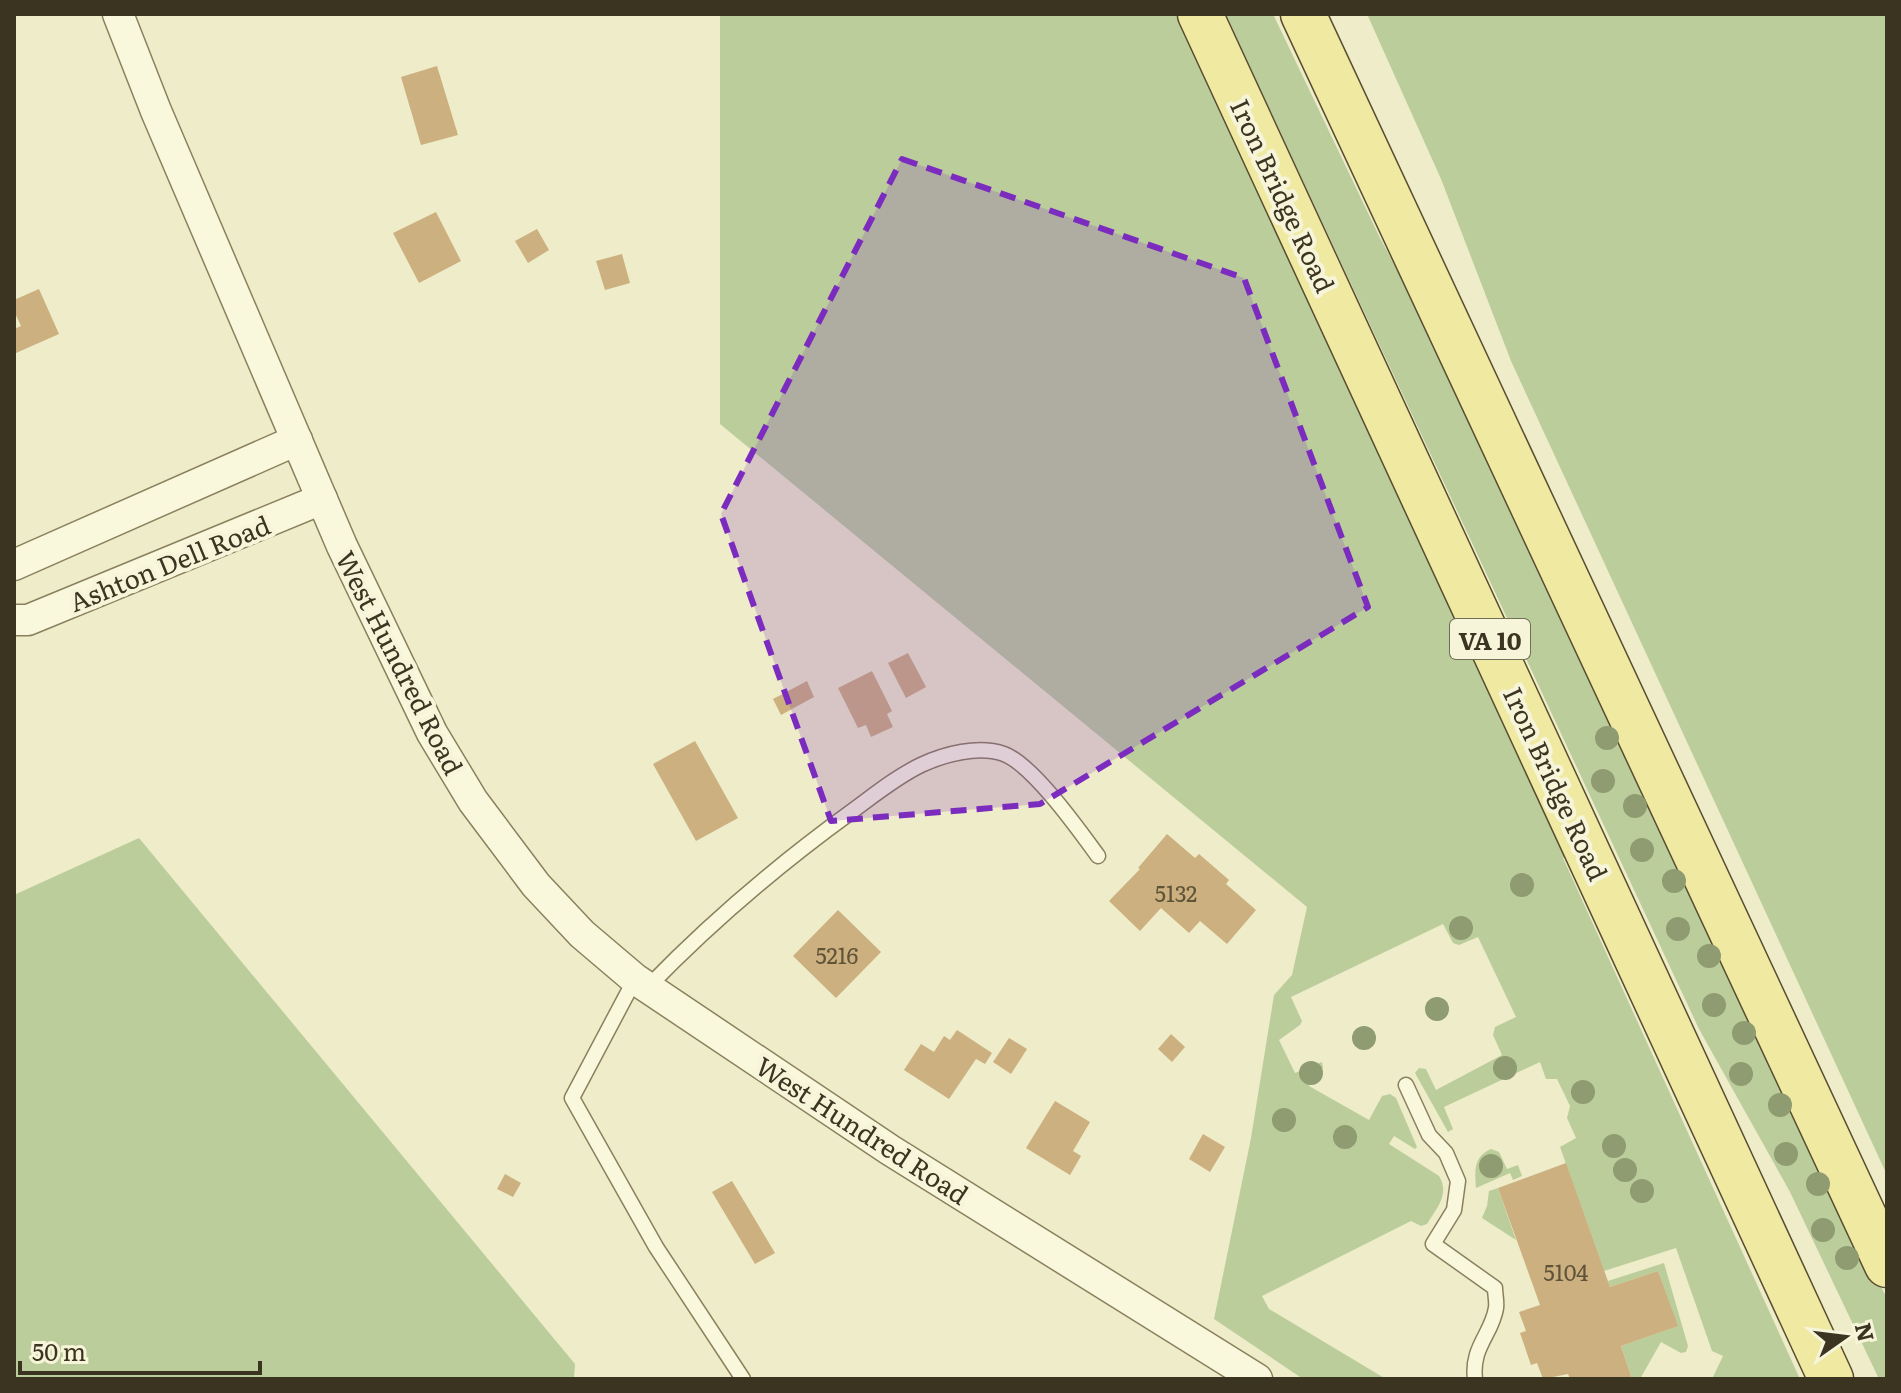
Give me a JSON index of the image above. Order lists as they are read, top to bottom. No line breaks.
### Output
{"streets":{"main road":["Iron Bridge Road","VA 10"],"street":["Ashton Dell Road","West Hundred Road"]},"crossings":[["Ashton Dell Road","West Hundred Road"]],"house_numbers":["5132","5216","5104"],"scale_bar":"50 m","north":"right"}
